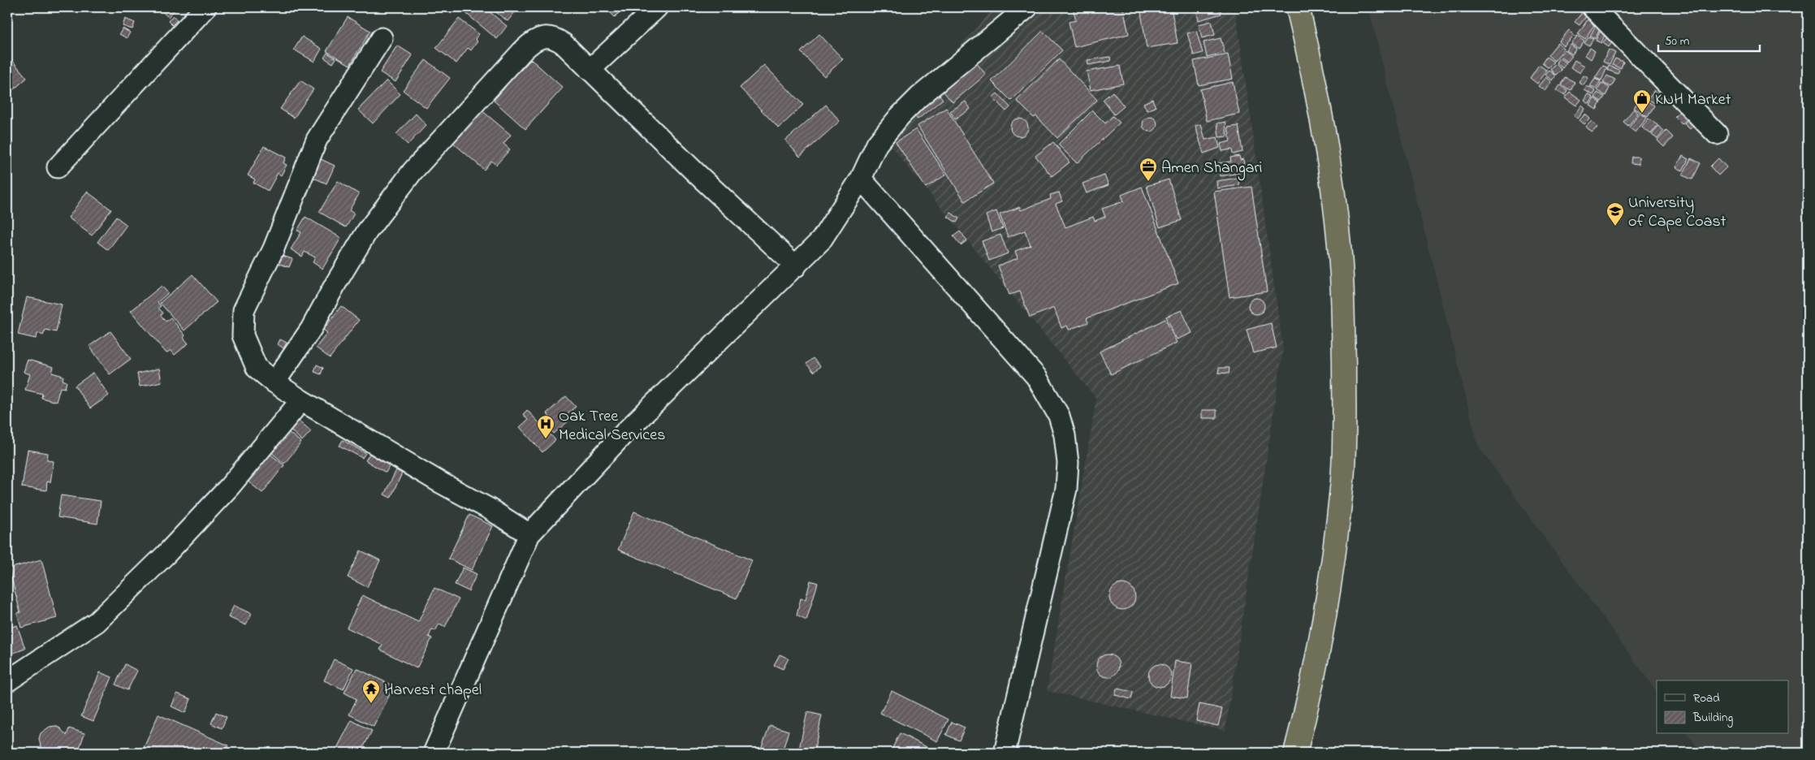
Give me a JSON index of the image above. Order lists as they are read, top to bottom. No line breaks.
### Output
{"places":{"shop":["KNH Market"],"office":["Amen Shangari"],"school or university":["University of Cape Coast"],"hospital":["Oak Tree Medical Services"],"temple":["Harvest chapel"]},"legend":["Road","Building"],"scale_bar":"50 m"}
